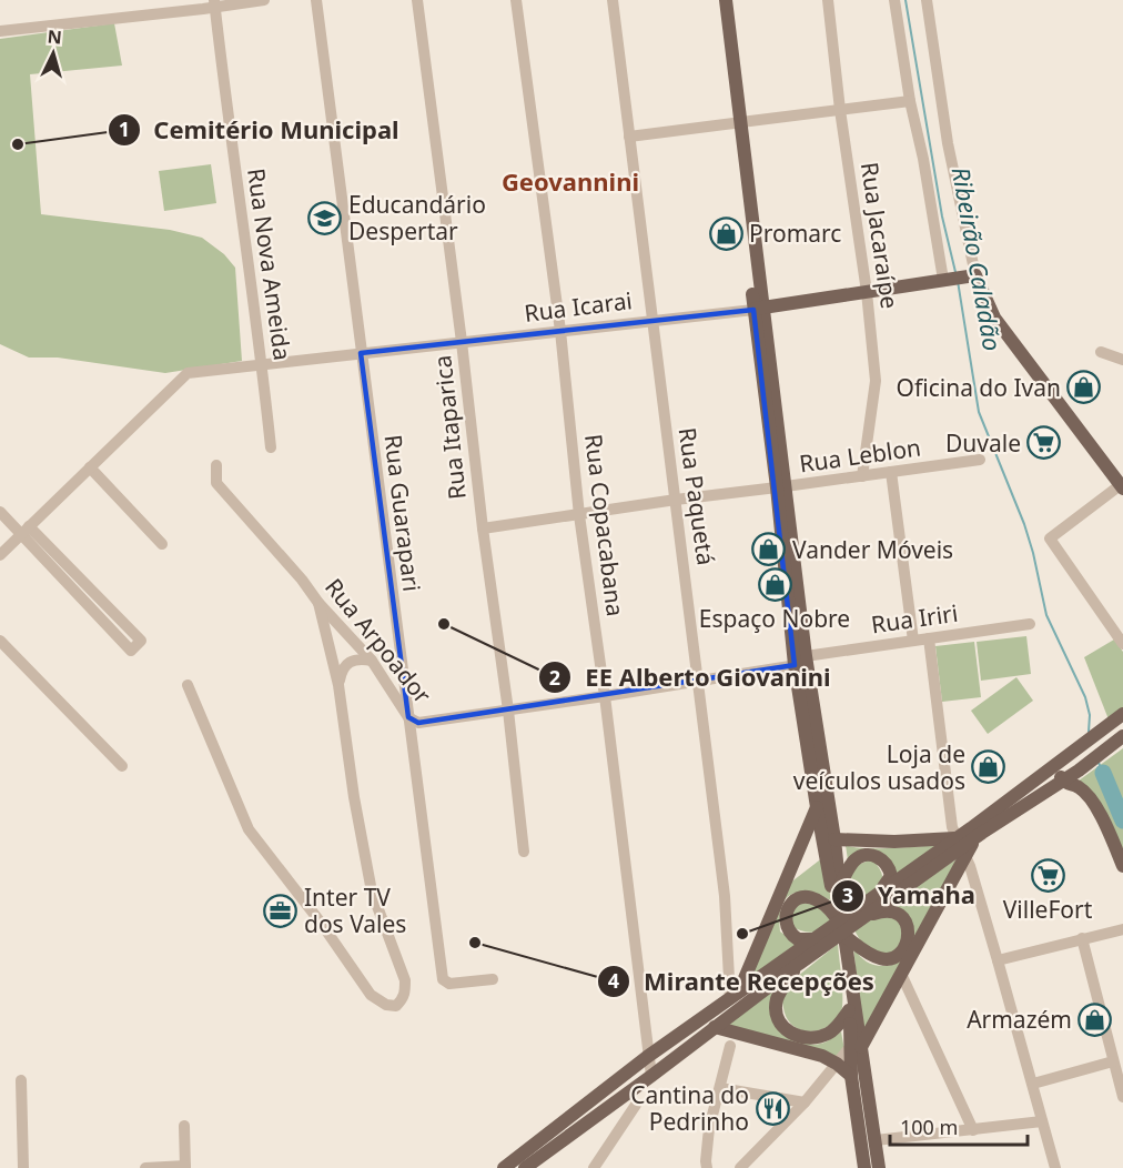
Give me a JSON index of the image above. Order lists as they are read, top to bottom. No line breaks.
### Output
{"streets":{"main road":["Rua Icarai"],"street":["Rua Jacaraípe","Rua Nova Ameida","Rua Itaparica","Rua Leblon","Rua Paquetá","Rua Guarapari","Rua Copacabana","Rua Iriri","Rua Arpoador"]},"crossings":[["Rua Jacaraípe","Rua Icarai"],["Rua Jacaraípe","Rua Leblon"],["Rua Nova Ameida","Rua Icarai"],["Rua Icarai","Rua Itaparica"],["Rua Icarai","Rua Paquetá"],["Rua Icarai","Rua Guarapari"],["Rua Icarai","Rua Copacabana"],["Rua Itaparica","Rua Leblon"],["Rua Itaparica","Rua Arpoador"],["Rua Leblon","Rua Paquetá"],["Rua Leblon","Rua Copacabana"],["Rua Paquetá","Rua Arpoador"],["Rua Guarapari","Rua Arpoador"],["Rua Copacabana","Rua Arpoador"],["Rua Iriri","Rua Arpoador"]],"districts":["Geovannini"],"water":["Ribeirão Caladão"],"places":{"other":["Cemitério Municipal","EE Alberto Giovanini","Yamaha","Mirante Recepções"],"school or university":["Educandário Despertar"],"shop":["Promarc","Oficina do Ivan","Vander Móveis","Espaço Nobre","Loja de veículos usados","Armazém"],"supermarket":["Duvale","VilleFort"],"office":["Inter TV dos Vales"],"restaurant":["Cantina do Pedrinho"]},"scale_bar":"100 m","north":"top"}
